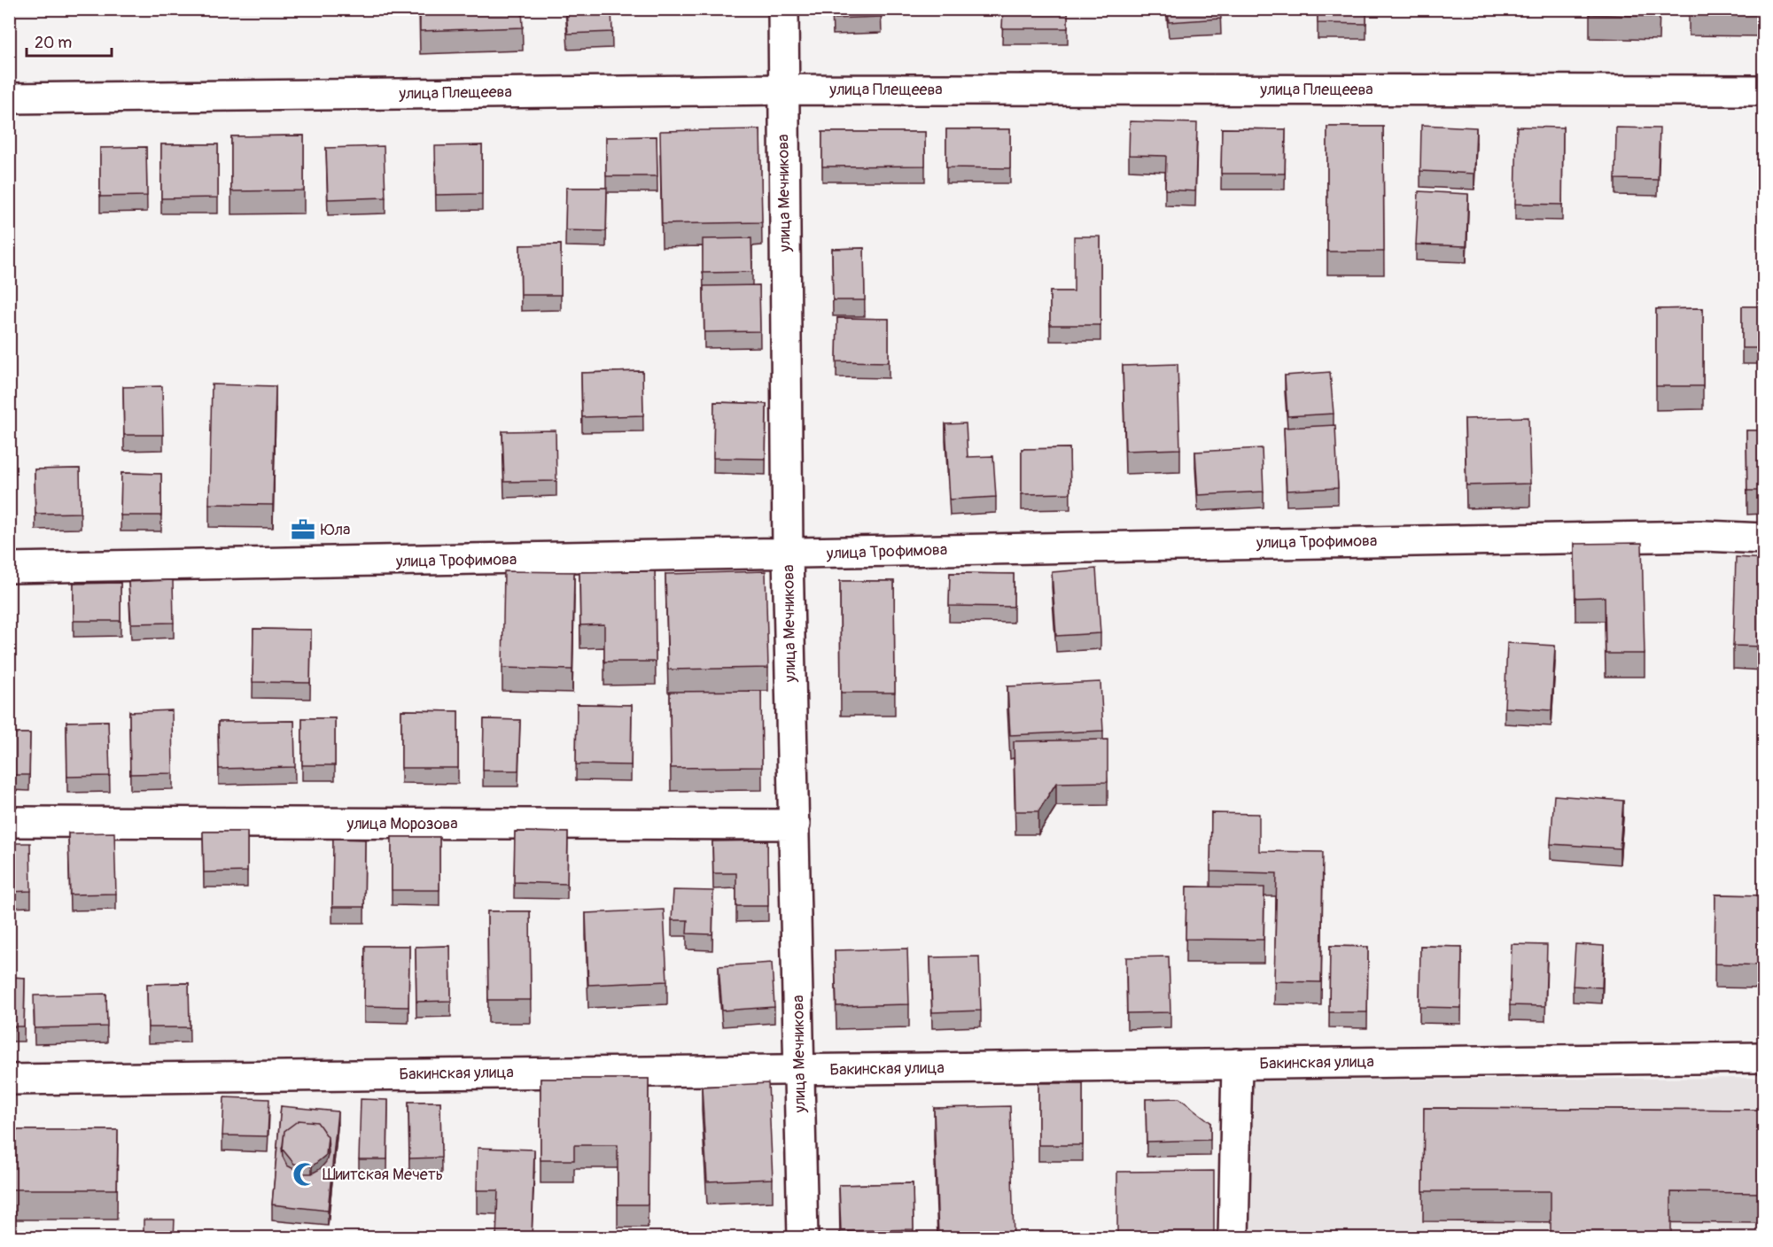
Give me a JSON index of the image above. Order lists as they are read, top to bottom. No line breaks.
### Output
{"streets":{"street":["улица Плещеева","улица Мечникова","улица Трофимова","улица Морозова","Бакинская улица"]},"crossings":[["улица Плещеева","улица Мечникова"],["улица Мечникова","улица Трофимова"],["улица Мечникова","улица Морозова"],["улица Мечникова","Бакинская улица"]],"places":{"office":["Юла"],"mosque":["Шиитская Мечеть"]},"scale_bar":"20 m"}
